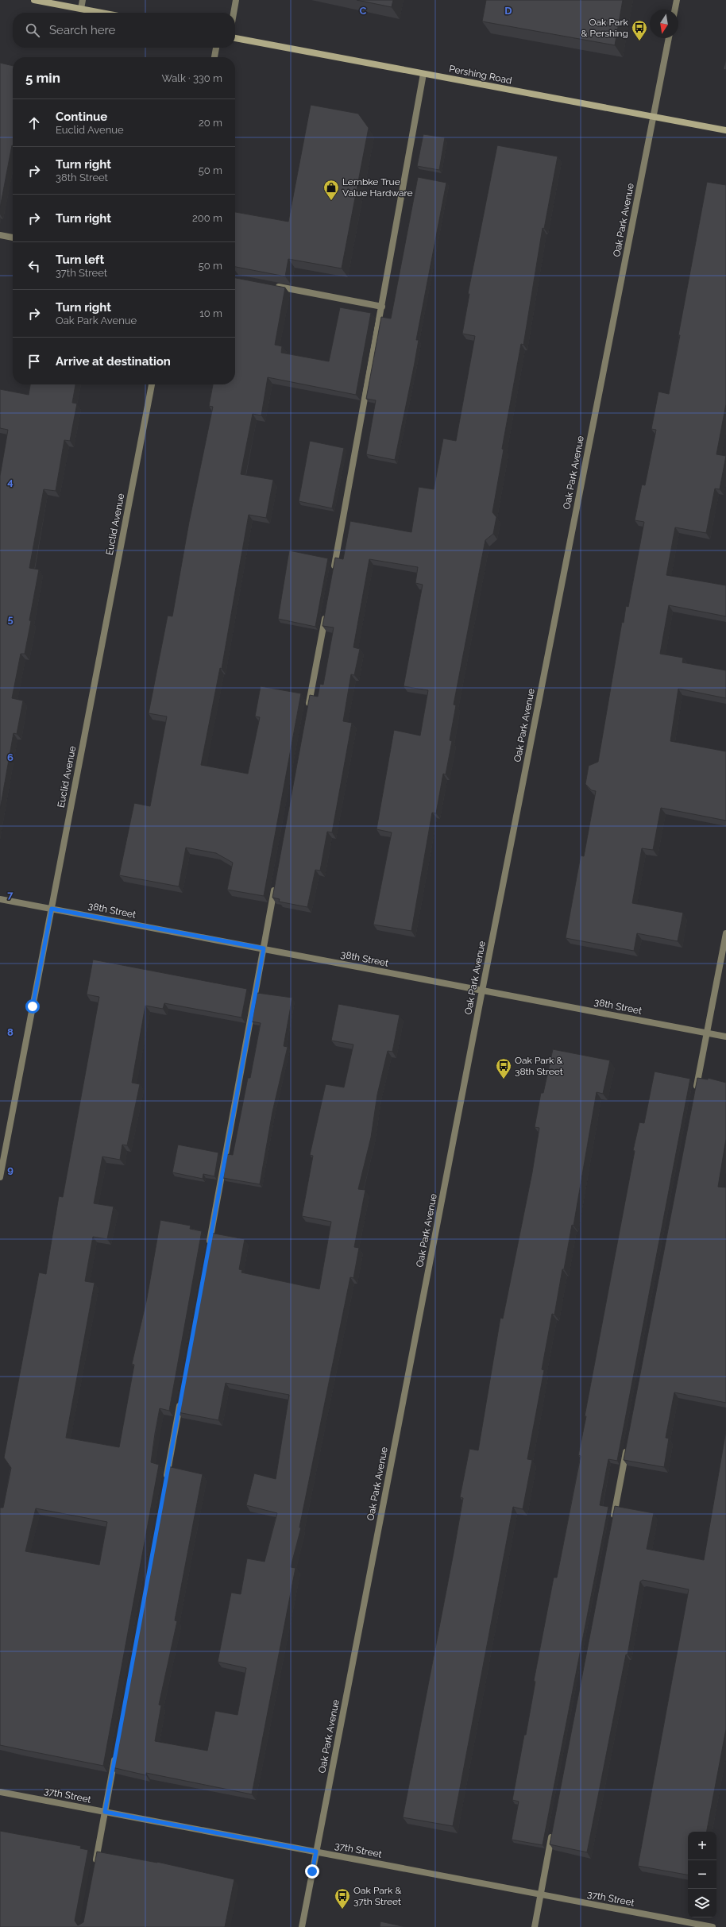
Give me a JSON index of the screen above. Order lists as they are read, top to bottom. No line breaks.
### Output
{"streets":{"main road":["Pershing Road"],"street":["Oak Park Avenue","Euclid Avenue","38th Street","37th Street"]},"crossings":[["Pershing Road","Oak Park Avenue"],["Oak Park Avenue","38th Street"],["Oak Park Avenue","37th Street"],["Euclid Avenue","38th Street"]],"places":{"bus stop":["Oak Park & Pershing","Oak Park & 38th Street","Oak Park & 37th Street"],"shop":["Lembke True Value Hardware"]},"north":"bottom","page":{"search":"Search here","heading":["5 min","Walk · 330 m"],"list":[["Continue","Euclid Avenue","20 m"],["Turn right","38th Street","50 m"],["Turn right","200 m"],["Turn left","37th Street","50 m"],["Turn right","Oak Park Avenue","10 m"],"Arrive at destination"],"map_buttons":["+","−"]},"grid":{"columns":["C","D"],"rows":["4","5","6","7","8","9"]}}
